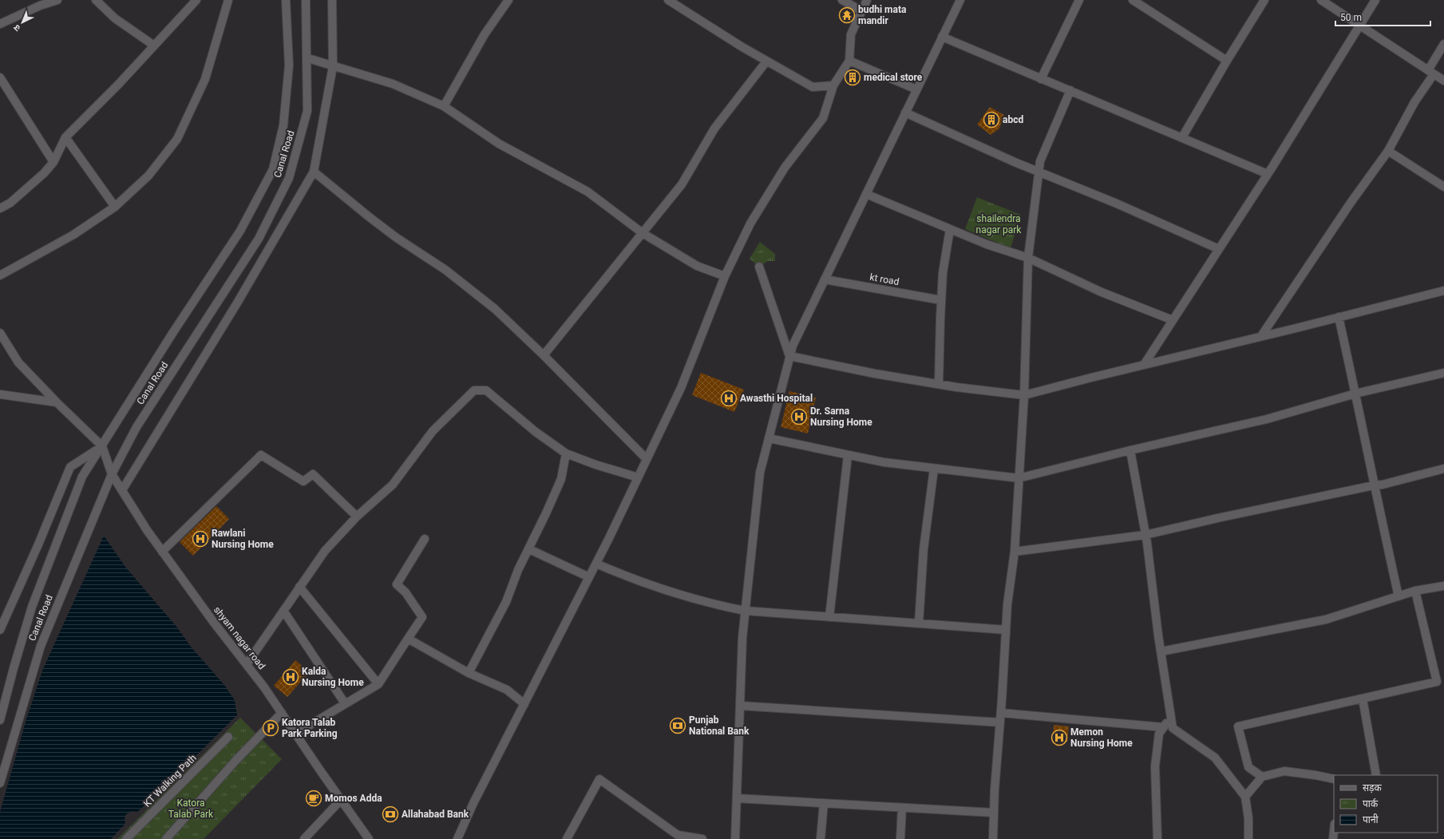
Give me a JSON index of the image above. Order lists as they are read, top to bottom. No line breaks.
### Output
{"streets":{"street":["Canal Road","kt road","shyam nagar road","KT Walking Path"]},"crossings":[["Canal Road","shyam nagar road"]],"parks":["shailendra nagar park","Katora Talab Park"],"places":{"temple":["budhi mata mandir"],"building":["medical store","abcd"],"hospital":["Awasthi Hospital","Dr. Sarna Nursing Home","Rawlani Nursing Home","Kalda Nursing Home","Memon Nursing Home"],"bank":["Punjab National Bank","Allahabad Bank"],"parking":["Katora Talab Park Parking"],"cafe":["Momos Adda"]},"legend":["सड़क","पार्क","पानी"],"scale_bar":"50 m","north":"bottom left"}
